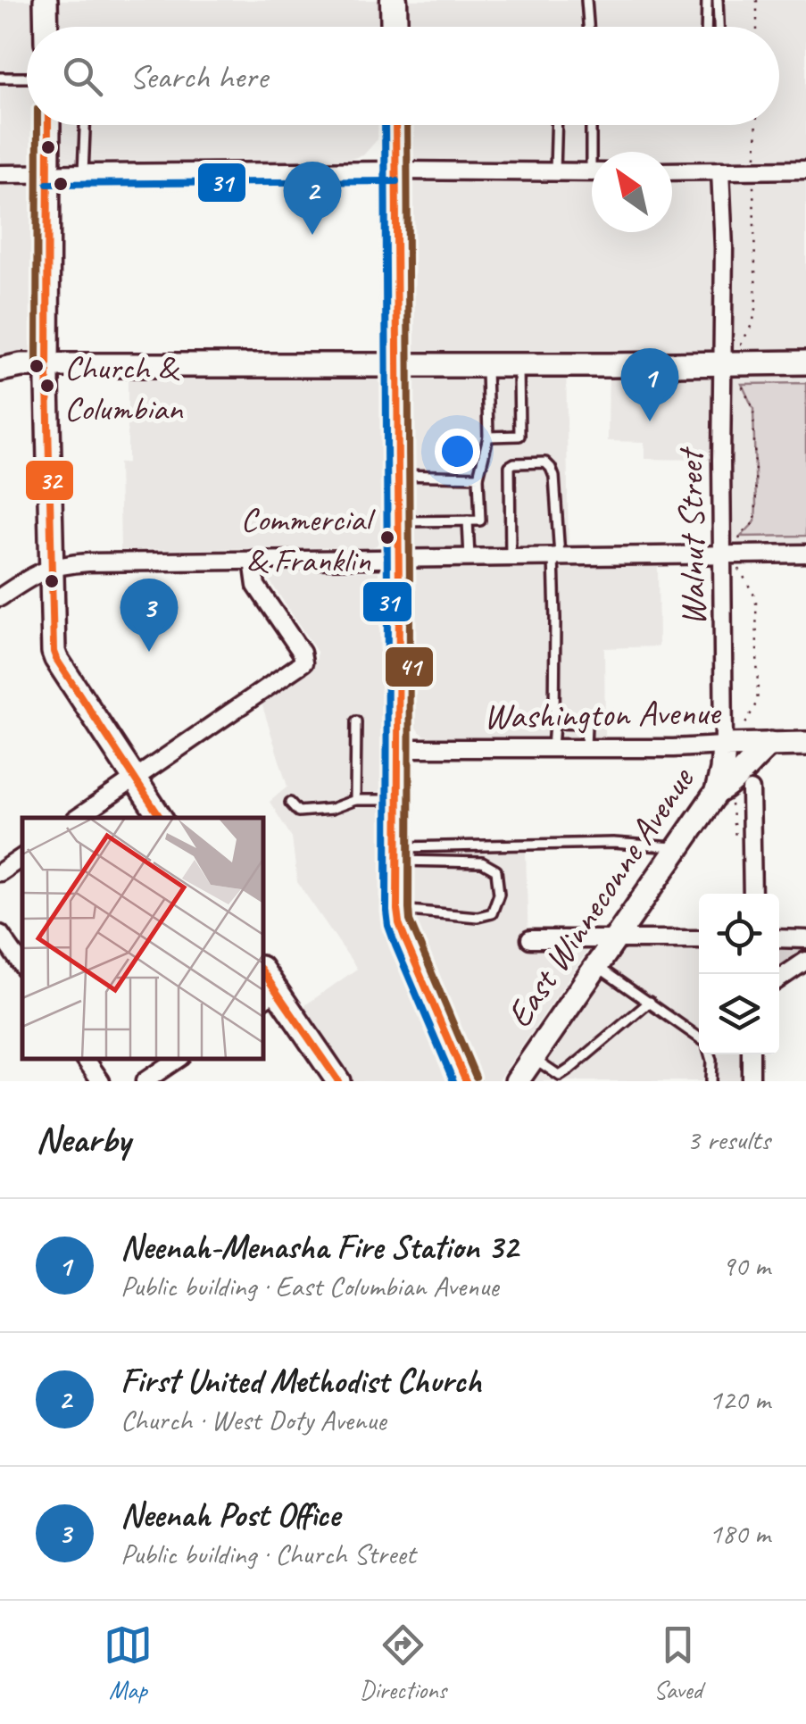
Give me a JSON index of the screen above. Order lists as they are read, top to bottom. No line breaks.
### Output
{"streets":{"street":["Walnut Street","Washington Avenue","East Winneconne Avenue"]},"crossings":[["Walnut Street","Washington Avenue"],["Walnut Street","East Winneconne Avenue"],["Washington Avenue","East Winneconne Avenue"]],"places":["Church & Columbian","Commercial & Franklin"],"lines":["transit line 32","transit line 31","transit line 41"],"north":"top left","page":{"search":"Search here","pins":["2","1","3"],"heading":["Nearby","3 results"],"list":[{"mark":"1","name":"Neenah-Menasha Fire Station 32","note":"Public building · East Columbian Avenue","value":"90 m"},{"mark":"2","name":"First United Methodist Church","note":"Church · West Doty Avenue","value":"120 m"},{"mark":"3","name":"Neenah Post Office","note":"Public building · Church Street","value":"180 m"}],"nav":["Map","Directions","Saved"]}}
